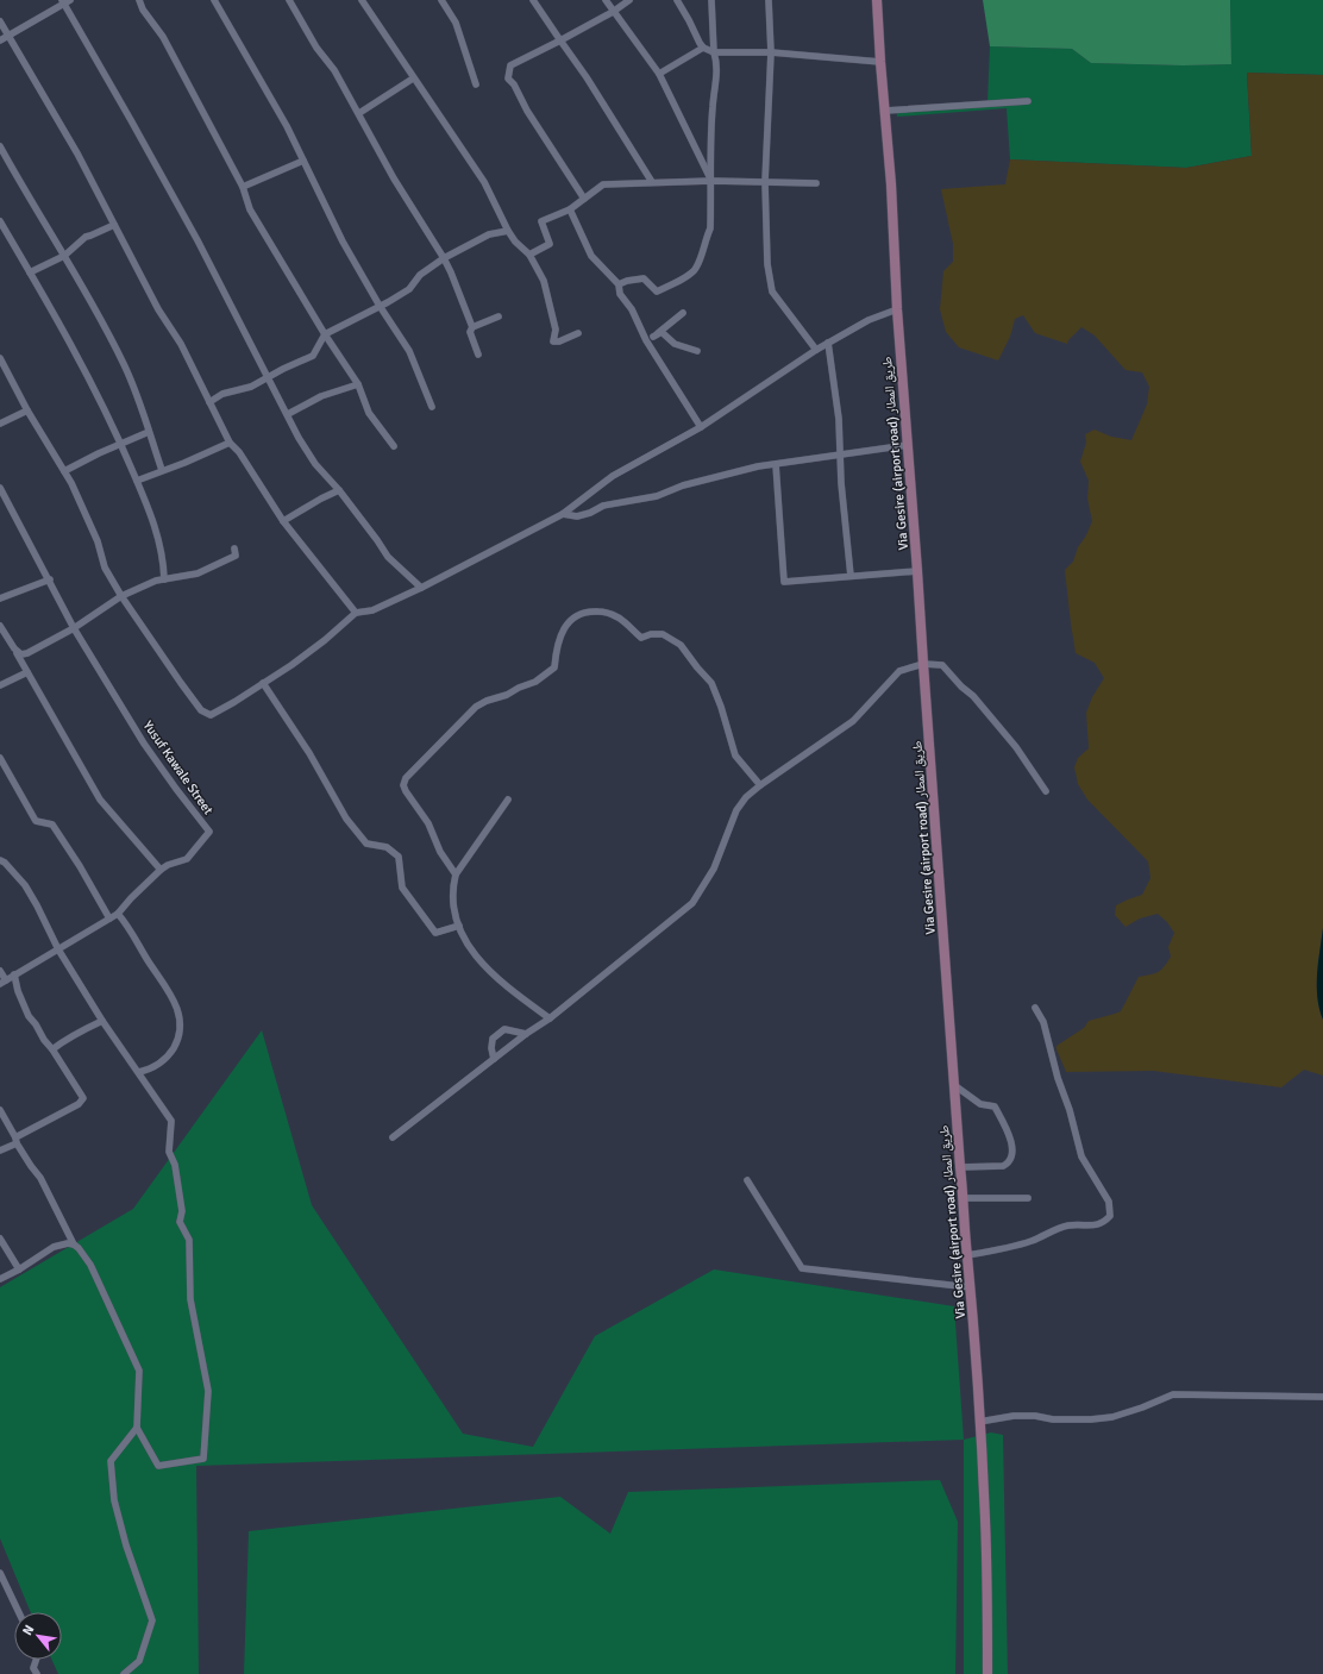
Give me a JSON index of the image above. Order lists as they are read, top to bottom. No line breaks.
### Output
{"streets":{"main road":["Via Gesire (airport road) طريق المطار"],"street":["Yusuf Kawale Street"]},"north":"top left"}
